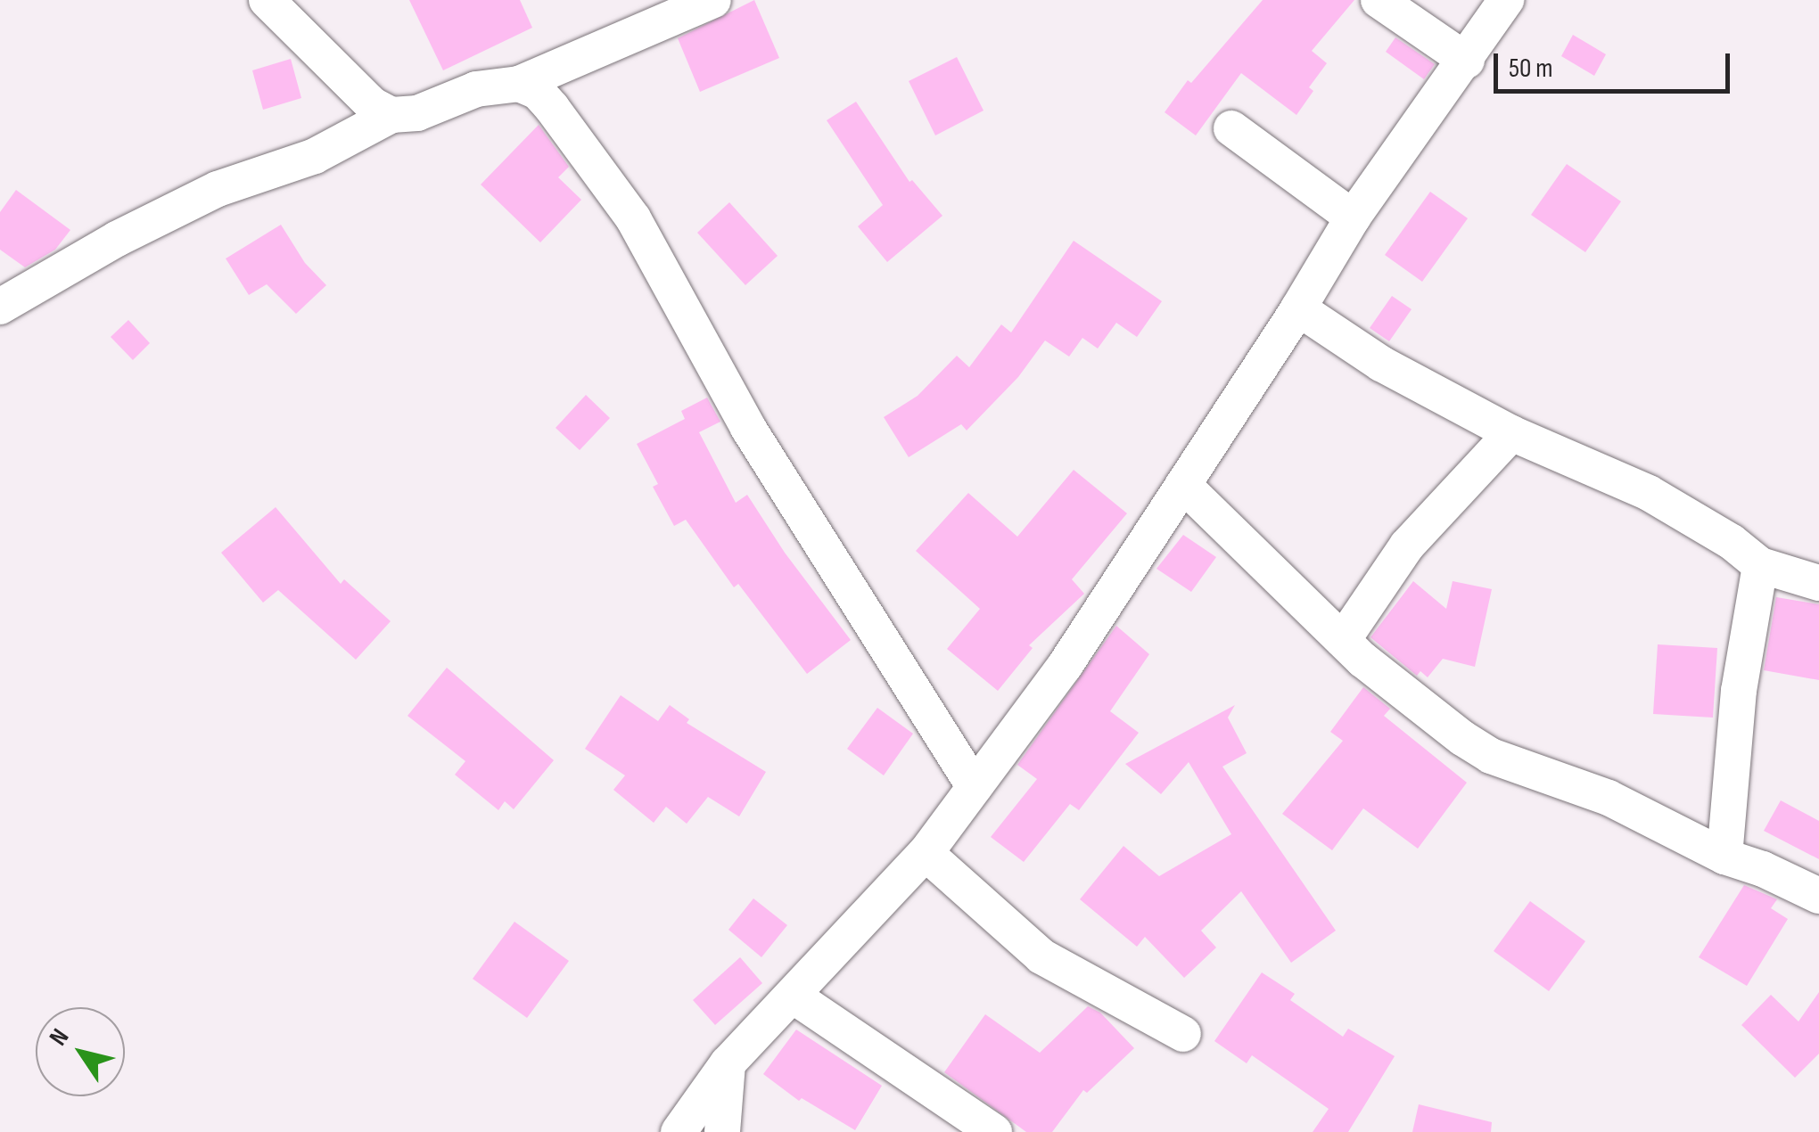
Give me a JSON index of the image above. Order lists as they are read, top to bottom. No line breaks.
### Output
{"scale_bar":"50 m","north":"top left"}
